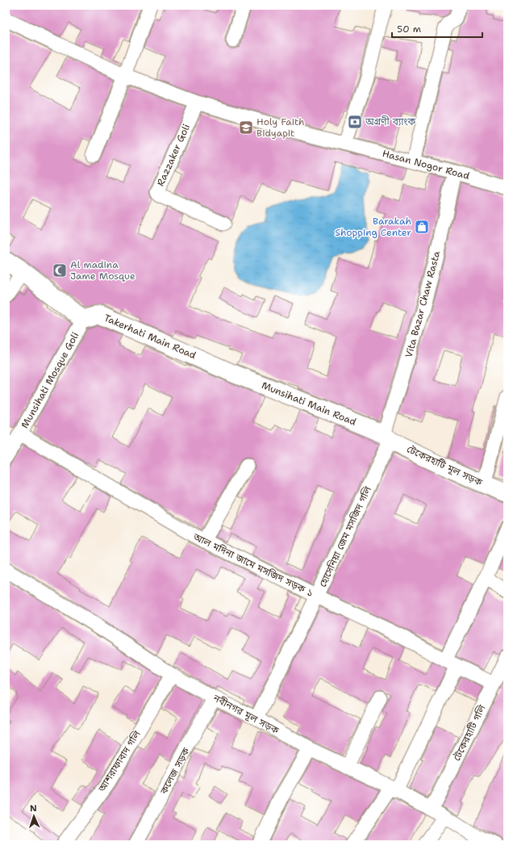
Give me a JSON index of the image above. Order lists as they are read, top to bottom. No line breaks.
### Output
{"streets":{"street":["Razzaker Goli","Hasan Nogor Road","Vita Bazar Chaw Rasta","Takerhati Main Road","Munsihati Mosque Goli","Munsihati Main Road","টেকেরহাটি মূল সড়ক","হোসেনিয়া জেম মসজিদ গলি","আল মদিনা জামে মসজিদ সড়ক ১","নবীনগর মূল সড়ক","টেকেরহাটি গলি","আশরাফাবাদ গলি","কলেজ সড়ক"]},"crossings":[["Razzaker Goli","Hasan Nogor Road"],["Hasan Nogor Road","Vita Bazar Chaw Rasta"],["Vita Bazar Chaw Rasta","Munsihati Main Road"],["Vita Bazar Chaw Rasta","টেকেরহাটি মূল সড়ক"],["Vita Bazar Chaw Rasta","হোসেনিয়া জেম মসজিদ গলি"],["Takerhati Main Road","Munsihati Mosque Goli"],["Takerhati Main Road","Munsihati Main Road"],["Munsihati Mosque Goli","আল মদিনা জামে মসজিদ সড়ক ১"],["Munsihati Main Road","টেকেরহাটি মূল সড়ক"],["Munsihati Main Road","হোসেনিয়া জেম মসজিদ গলি"],["টেকেরহাটি মূল সড়ক","হোসেনিয়া জেম মসজিদ গলি"],["হোসেনিয়া জেম মসজিদ গলি","আল মদিনা জামে মসজিদ সড়ক ১"],["হোসেনিয়া জেম মসজিদ গলি","নবীনগর মূল সড়ক"],["আল মদিনা জামে মসজিদ সড়ক ১","টেকেরহাটি গলি"],["নবীনগর মূল সড়ক","টেকেরহাটি গলি"],["নবীনগর মূল সড়ক","আশরাফাবাদ গলি"],["নবীনগর মূল সড়ক","কলেজ সড়ক"]],"places":{"bank":["অগ্রণী ব্যাংক"],"school or university":["Holy Faith Bidyapit"],"shop":["Barakah Shopping Center"],"mosque":["Al madina Jame Mosque"]},"scale_bar":"50 m","north":"top"}
